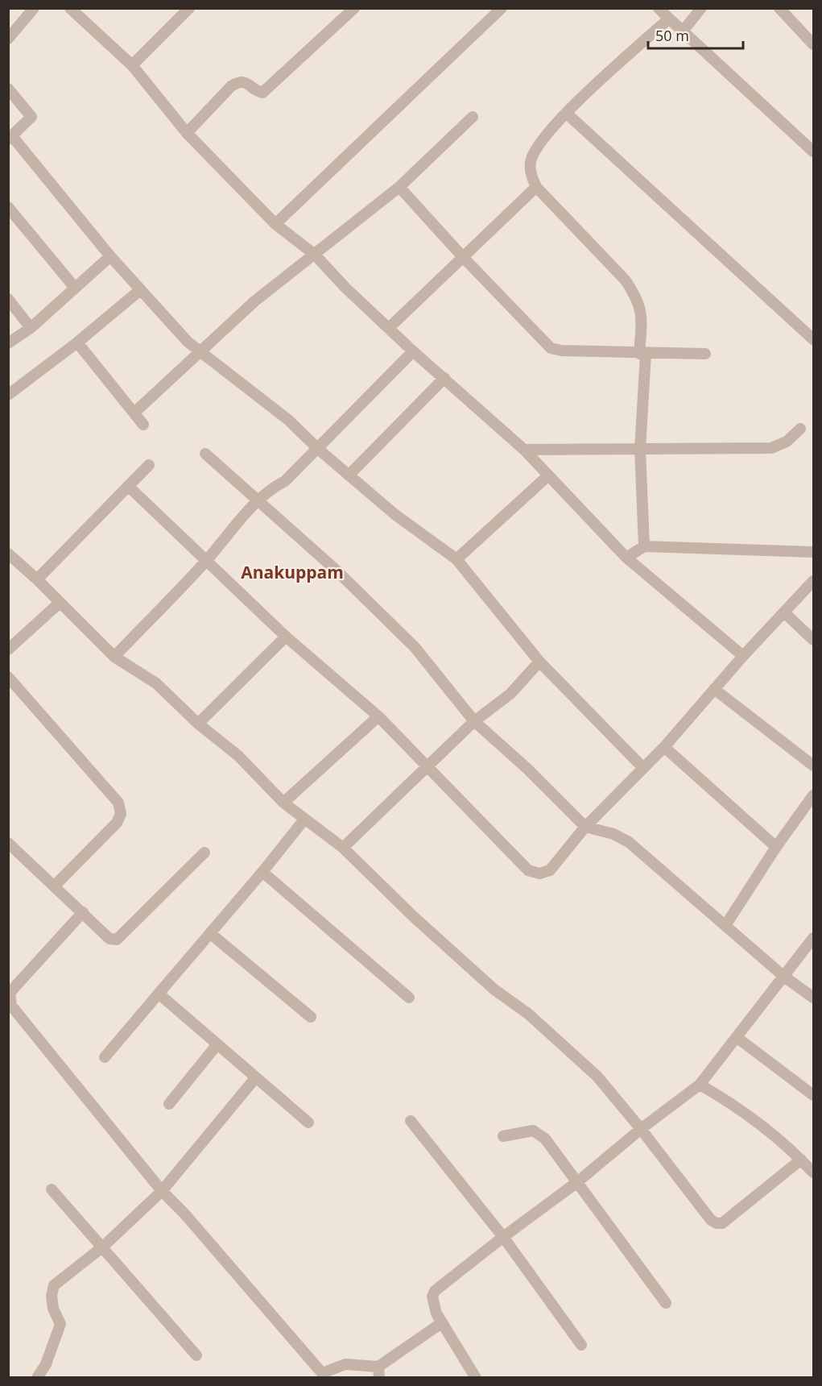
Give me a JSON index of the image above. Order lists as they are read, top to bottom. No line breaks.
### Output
{"districts":["Anakuppam"],"scale_bar":"50 m"}
